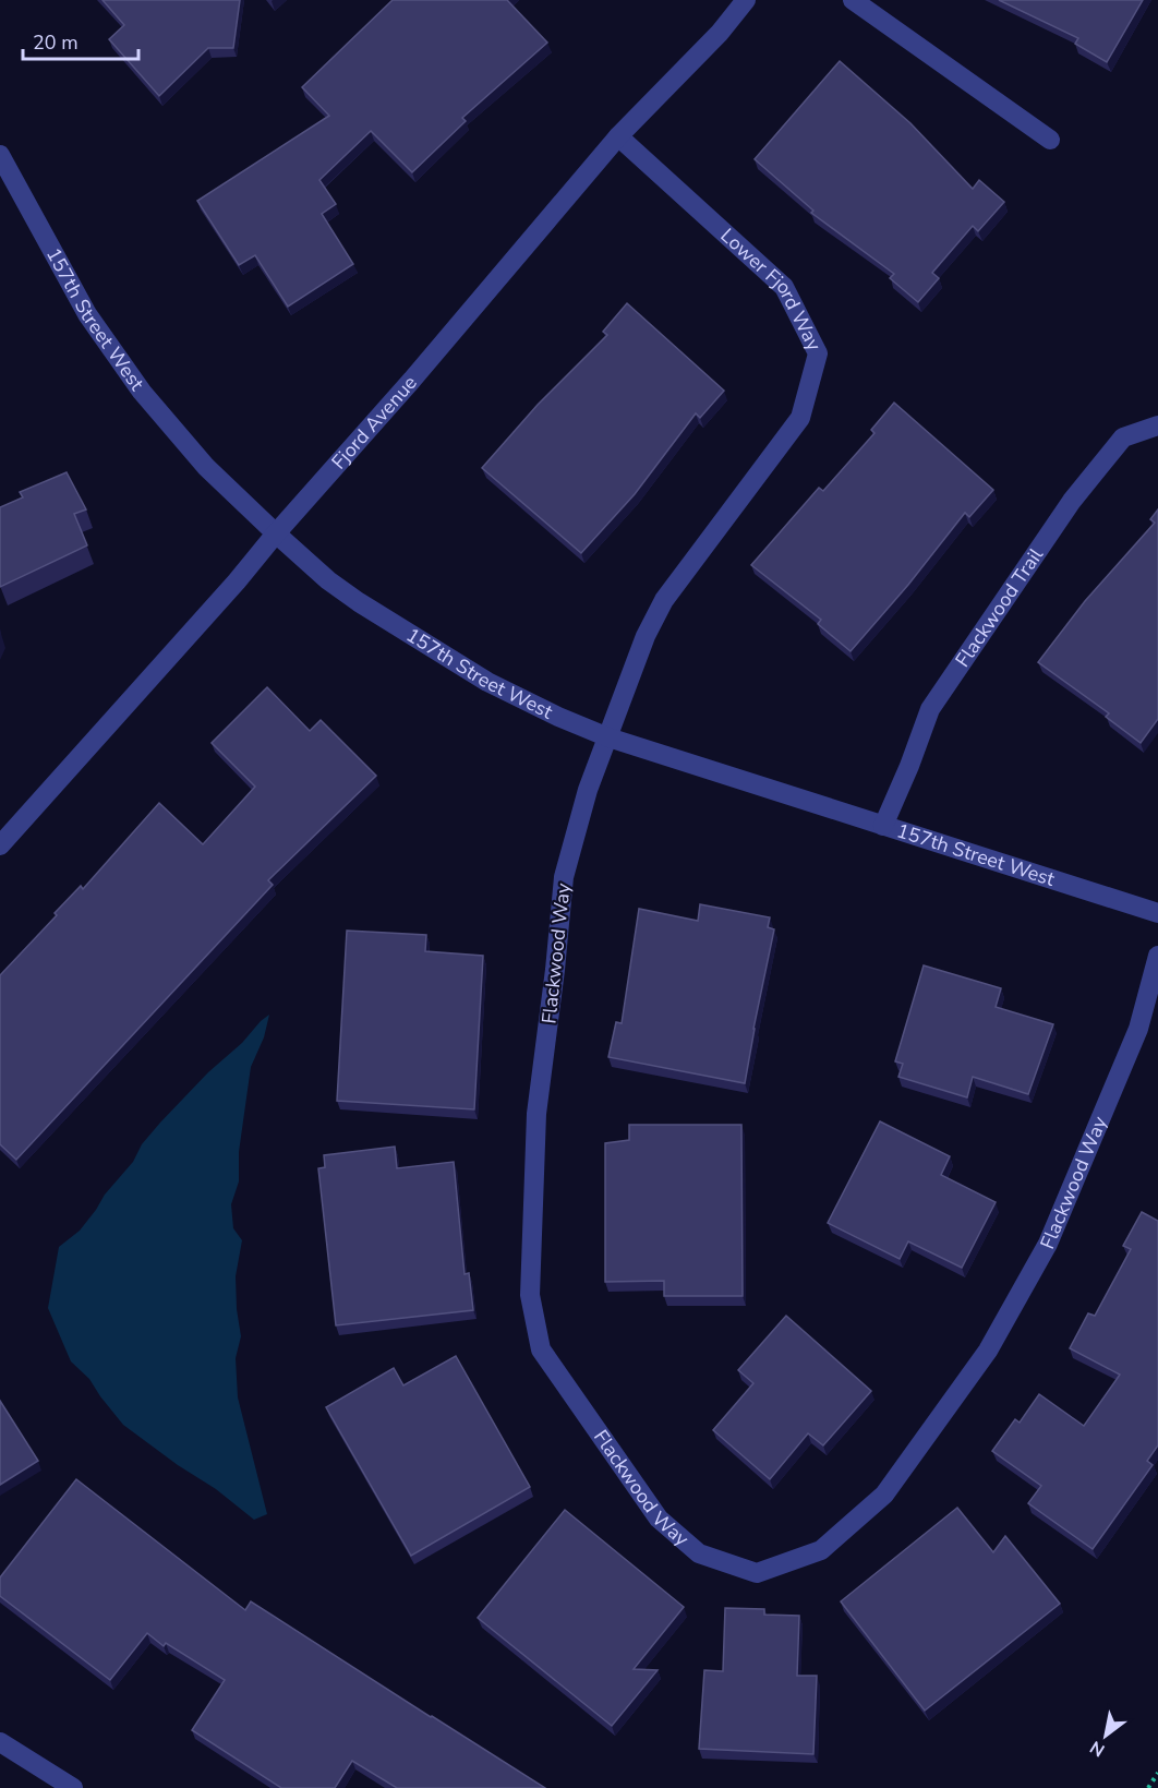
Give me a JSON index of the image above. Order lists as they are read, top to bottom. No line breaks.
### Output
{"streets":{"street":["Lower Fjord Way","157th Street West","Fjord Avenue","Flackwood Trail","Flackwood Way"]},"crossings":[["Lower Fjord Way","157th Street West"],["Lower Fjord Way","Fjord Avenue"],["Lower Fjord Way","Flackwood Way"],["157th Street West","Fjord Avenue"],["157th Street West","Flackwood Trail"],["157th Street West","Flackwood Way"]],"scale_bar":"20 m","north":"bottom left"}
